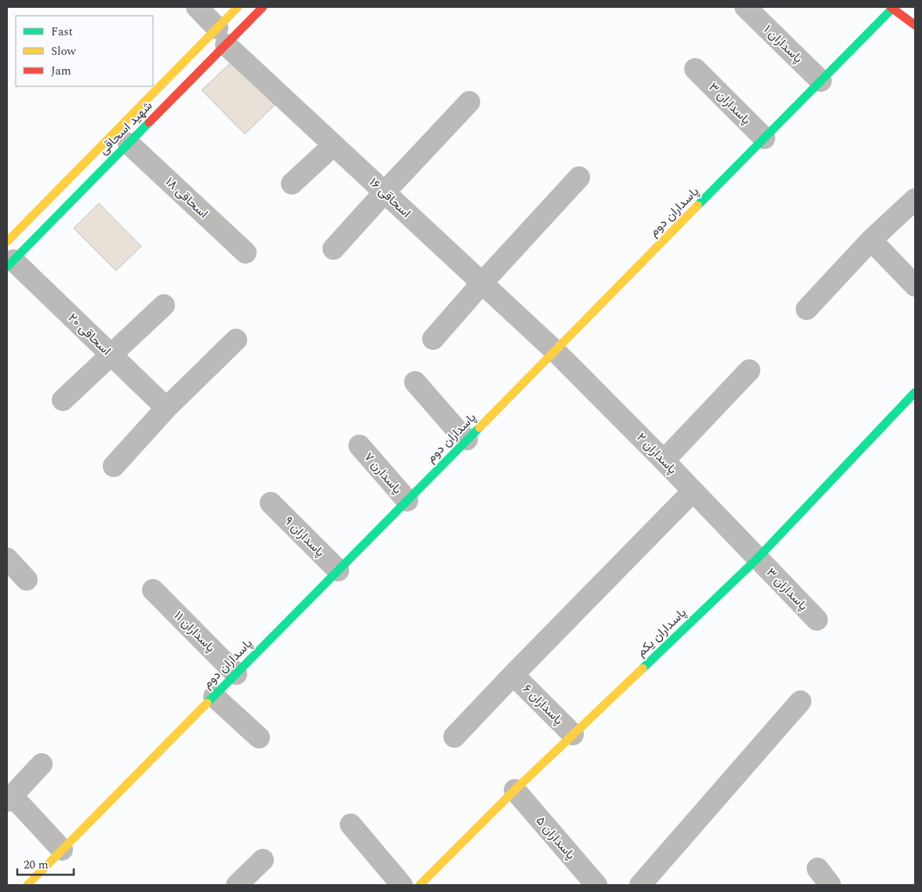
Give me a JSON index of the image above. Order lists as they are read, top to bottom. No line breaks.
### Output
{"streets":{"street":["پاسداران ۱","پاسداران ۳","شهید اسحاقی","اسحاقی ۱۸","اسحاقی ۱۶","پاسداران دوم","اسحاقی ۲۰","پاسداران ۲","پاسدارن ۷","پاسداران ۹","پاسداران ۱۱","پاسداران یکم","پاسداران ۶","پاسداران ۵"]},"crossings":[["پاسداران ۱","پاسداران دوم"],["پاسداران ۳","پاسداران دوم"],["پاسداران ۳","پاسداران ۲"],["پاسداران ۳","پاسداران یکم"],["شهید اسحاقی","اسحاقی ۱۸"],["شهید اسحاقی","اسحاقی ۱۶"],["شهید اسحاقی","اسحاقی ۲۰"],["اسحاقی ۱۶","پاسداران دوم"],["اسحاقی ۱۶","پاسداران ۲"],["پاسداران دوم","پاسداران ۲"],["پاسداران دوم","پاسدارن ۷"],["پاسداران دوم","پاسداران ۹"],["پاسداران دوم","پاسداران ۱۱"],["پاسداران ۲","پاسداران یکم"],["پاسداران یکم","پاسداران ۶"],["پاسداران یکم","پاسداران ۵"]],"legend":["Fast","Slow","Jam"],"scale_bar":"20 m"}
